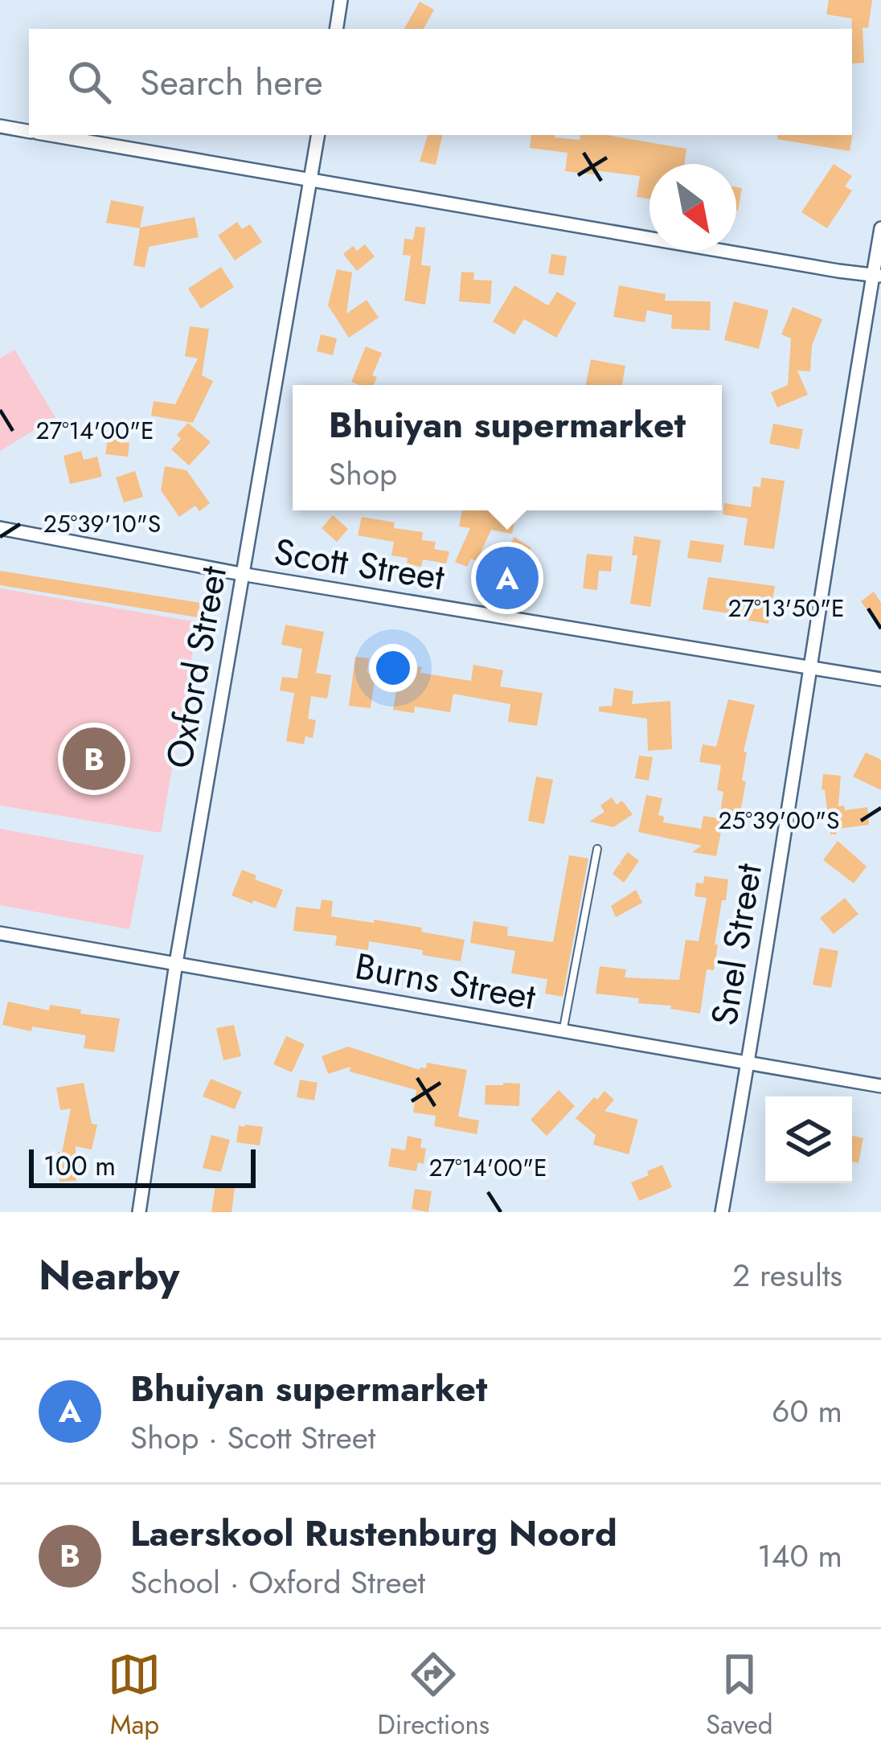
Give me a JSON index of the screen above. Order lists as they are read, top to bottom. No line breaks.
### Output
{"streets":{"street":["Scott Street","Oxford Street","Snel Street","Burns Street"]},"crossings":[["Scott Street","Oxford Street"],["Scott Street","Snel Street"],["Oxford Street","Burns Street"],["Snel Street","Burns Street"]],"scale_bar":"100 m","north":"bottom right","page":{"search":"Search here","popup":["Bhuiyan supermarket","Shop"],"pins":["A","B"],"scale":"100 m","heading":["Nearby","2 results"],"list":[{"mark":"A","name":"Bhuiyan supermarket","note":"Shop · Scott Street","value":"60 m"},{"mark":"B","name":"Laerskool Rustenburg Noord","note":"School · Oxford Street","value":"140 m"}],"nav":["Map","Directions","Saved"]},"coordinates":["27°14'00\"E","25°39'10\"S","27°13'50\"E","25°39'00\"S"]}
